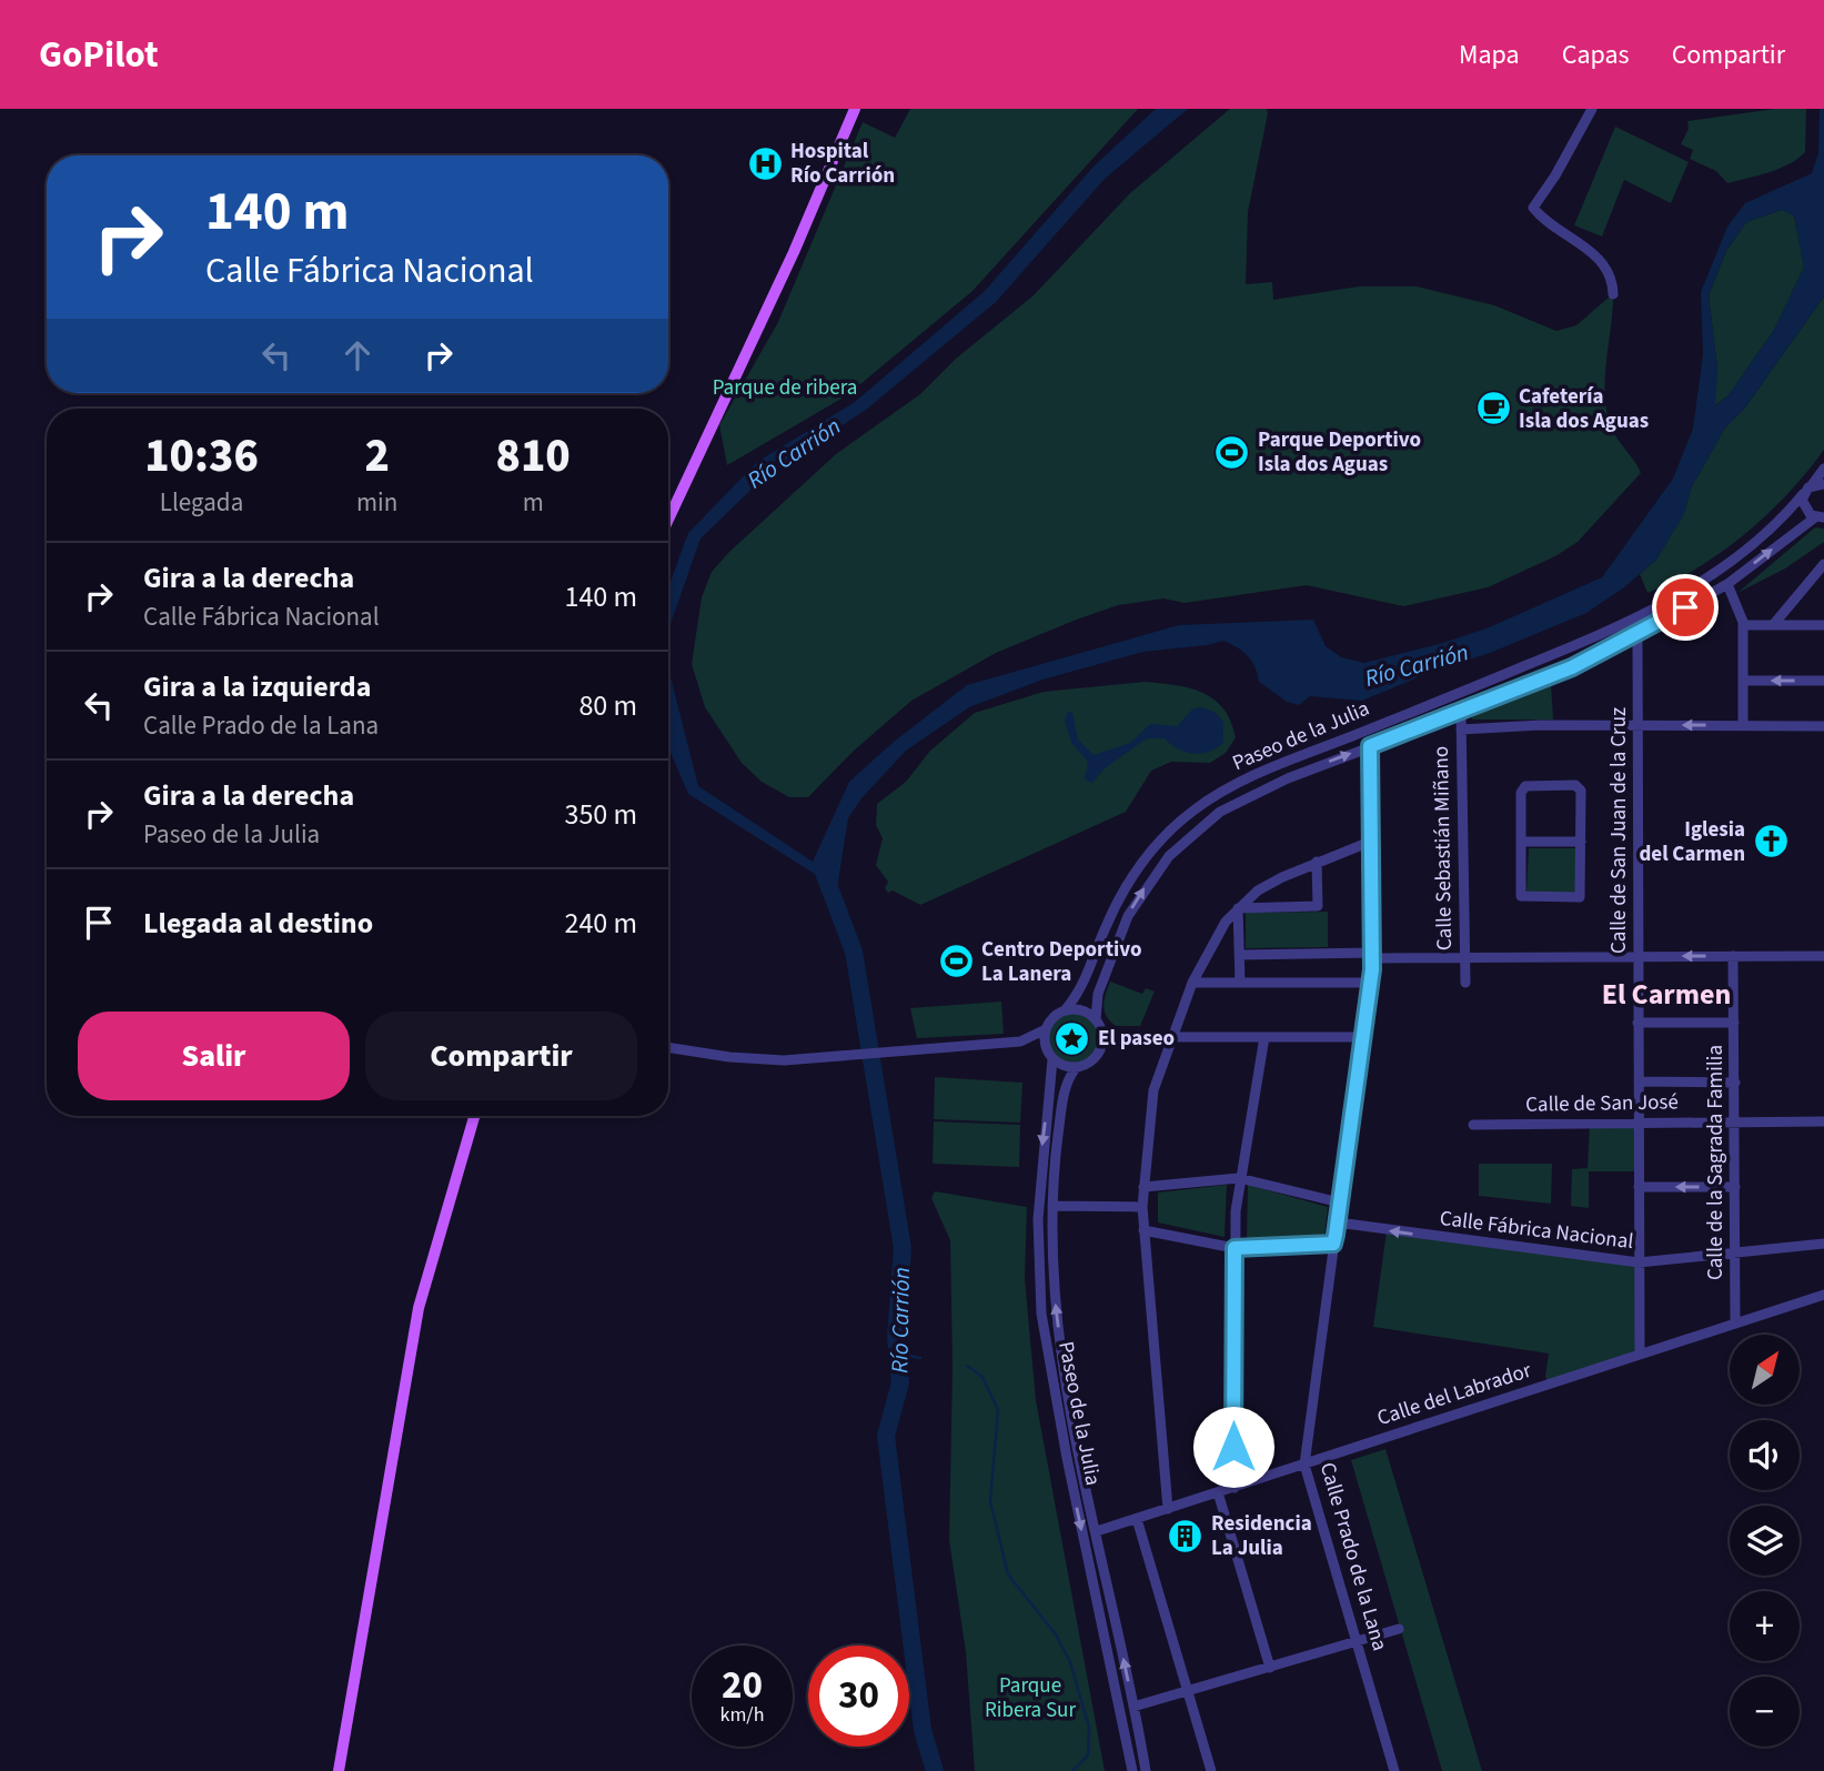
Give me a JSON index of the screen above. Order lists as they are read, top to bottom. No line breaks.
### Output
{"streets":{"street":["Paseo de la Julia","Calle de San Juan de la Cruz","Calle Sebastián Miñano","Calle de San José","Calle de la Sagrada Familia","Calle Fábrica Nacional","Calle del Labrador","Calle Prado de la Lana"]},"crossings":[["Paseo de la Julia","Calle de San Juan de la Cruz"],["Paseo de la Julia","Calle Sebastián Miñano"],["Paseo de la Julia","Calle del Labrador"],["Paseo de la Julia","Calle Prado de la Lana"],["Calle de San Juan de la Cruz","Calle de San José"],["Calle de San Juan de la Cruz","Calle Fábrica Nacional"],["Calle de San Juan de la Cruz","Calle del Labrador"],["Calle de San José","Calle de la Sagrada Familia"],["Calle de la Sagrada Familia","Calle Fábrica Nacional"],["Calle de la Sagrada Familia","Calle del Labrador"],["Calle Fábrica Nacional","Calle Prado de la Lana"],["Calle del Labrador","Calle Prado de la Lana"]],"one_way":["Calle Fábrica Nacional"],"districts":["El Carmen"],"water":["Río Carrión"],"parks":["Parque de ribera","Parque Ribera Sur"],"places":{"hospital":["Hospital Río Carrión"],"cafe":["Cafetería Isla dos Aguas"],"sports":["Parque Deportivo Isla dos Aguas","Centro Deportivo La Lanera"],"church":["Iglesia del Carmen"],"place":["El paseo"],"building":["Residencia La Julia"]},"north":"top right","page":{"header":"GoPilot","nav":["Mapa","Capas","Compartir"],"turn":["140 m","Calle Fábrica Nacional"],"eta":["10:36","Llegada","2","min","810","m"],"list":[{"name":"Gira a la derecha","note":"Calle Fábrica Nacional","value":"140 m"},{"name":"Gira a la izquierda","note":"Calle Prado de la Lana","value":"80 m"},{"name":"Gira a la derecha","note":"Paseo de la Julia","value":"350 m"},{"name":"Llegada al destino","value":"240 m"}],"buttons":["Salir","Compartir"],"map_buttons":["+","−"],"speed":"20 km/h","limit":"30"}}
